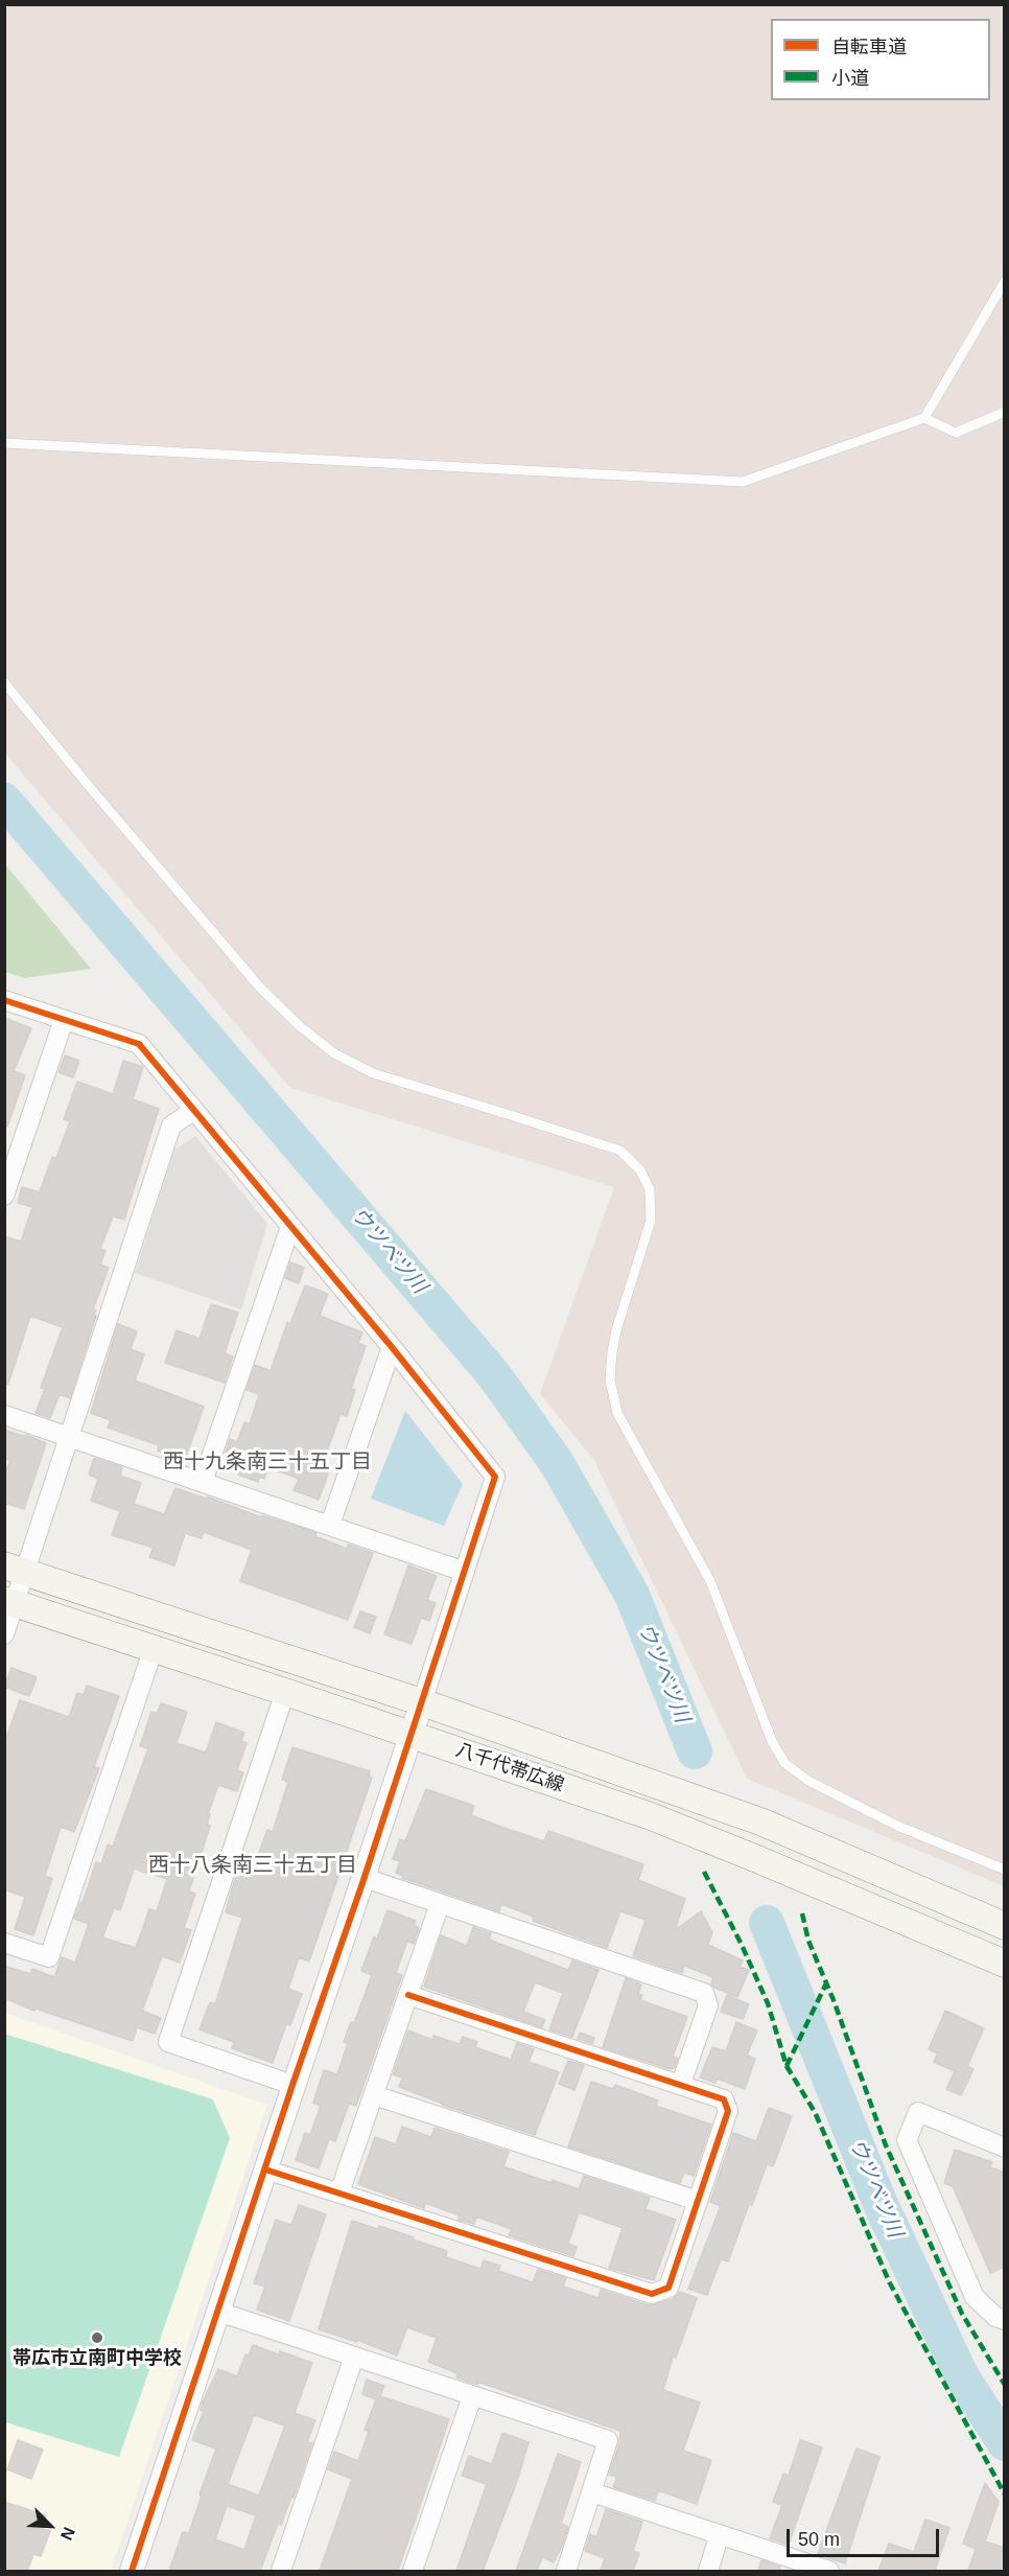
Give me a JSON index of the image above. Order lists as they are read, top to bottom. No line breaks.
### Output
{"streets":{"main road":["八千代帯広線"]},"districts":["西十九条南三十五丁目","西十八条南三十五丁目"],"water":["ウツベツ川"],"places":["帯広市立南町中学校"],"legend":["自転車道","小道"],"scale_bar":"50 m","north":"bottom right"}
